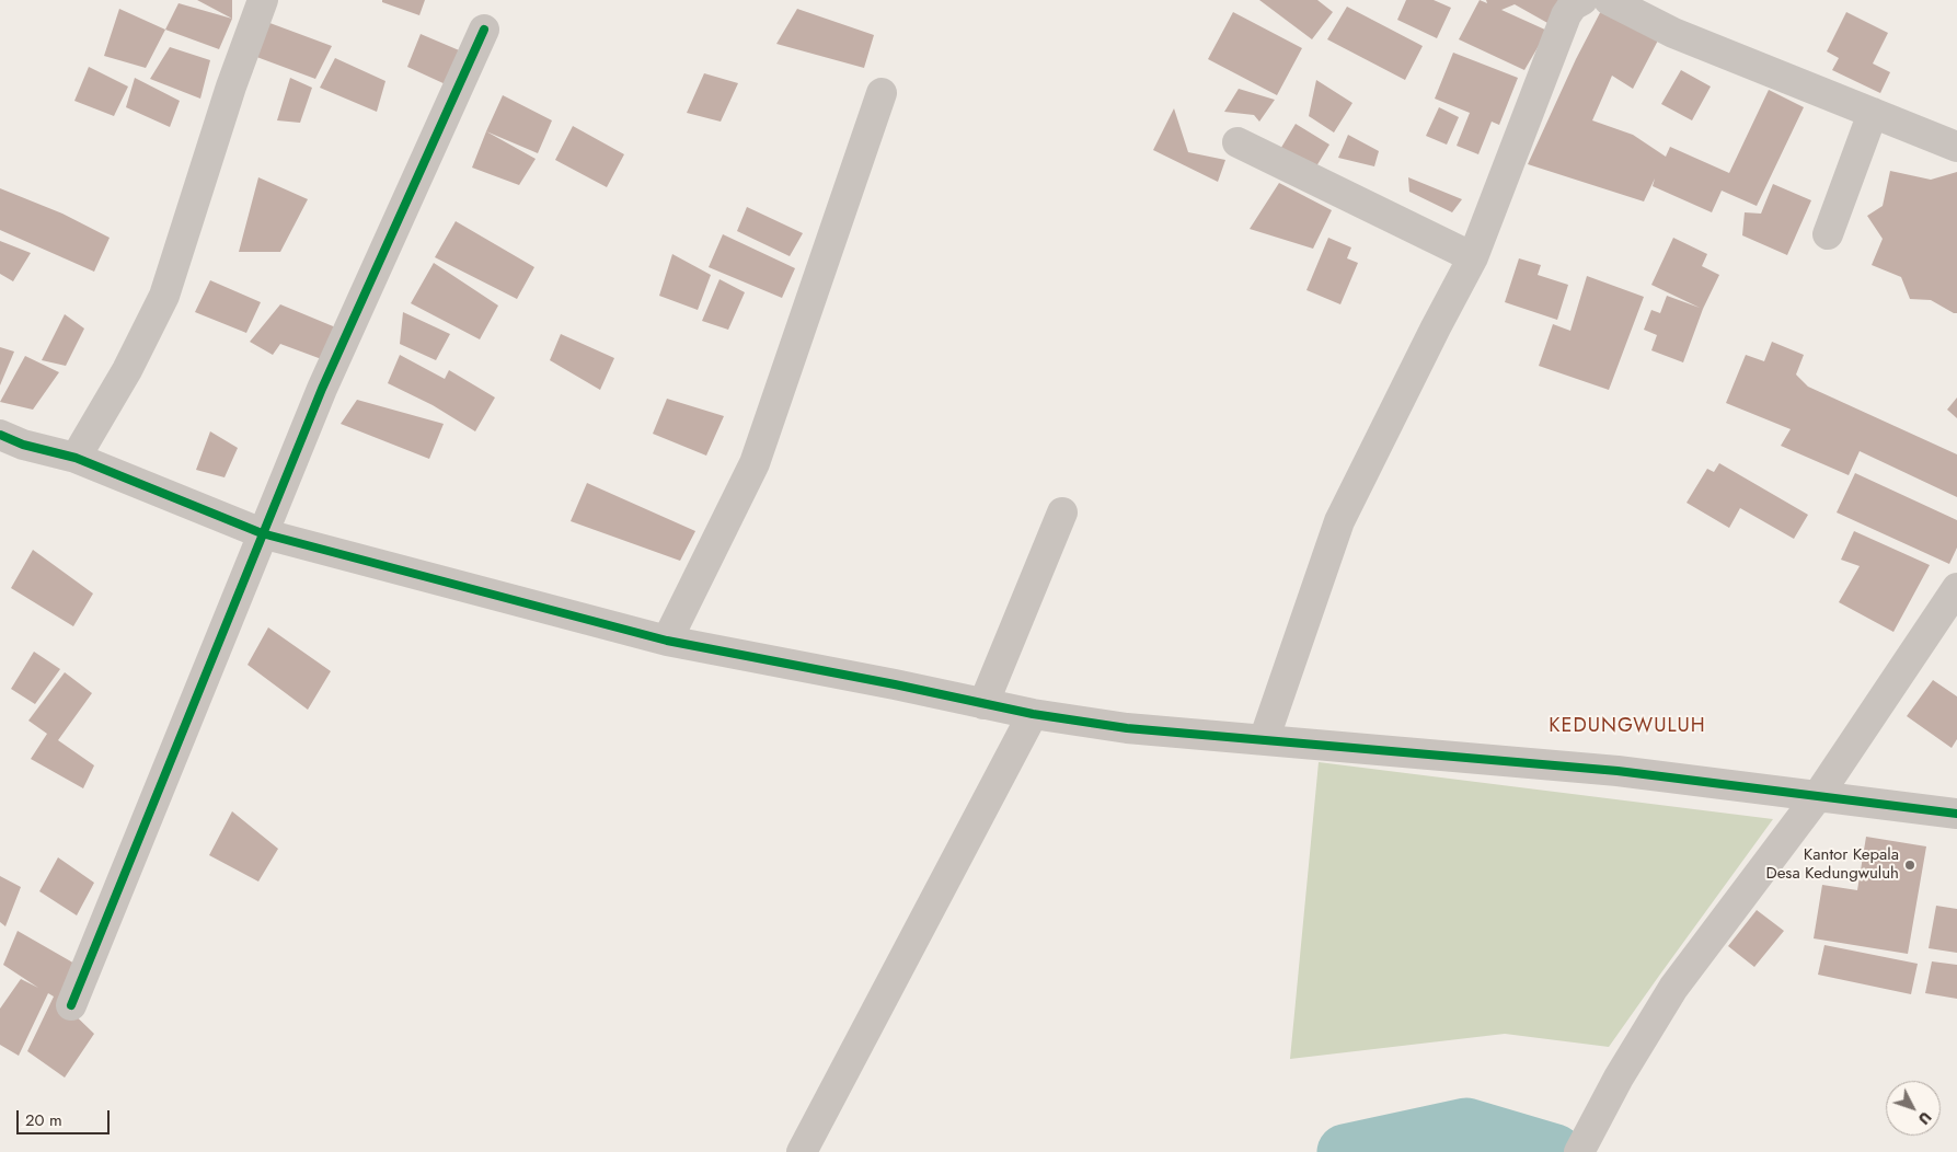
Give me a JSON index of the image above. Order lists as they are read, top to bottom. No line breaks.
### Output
{"districts":["KEDUNGWULUH"],"places":["Kantor Kepala Desa Kedungwuluh"],"scale_bar":"20 m","north":"bottom right"}
